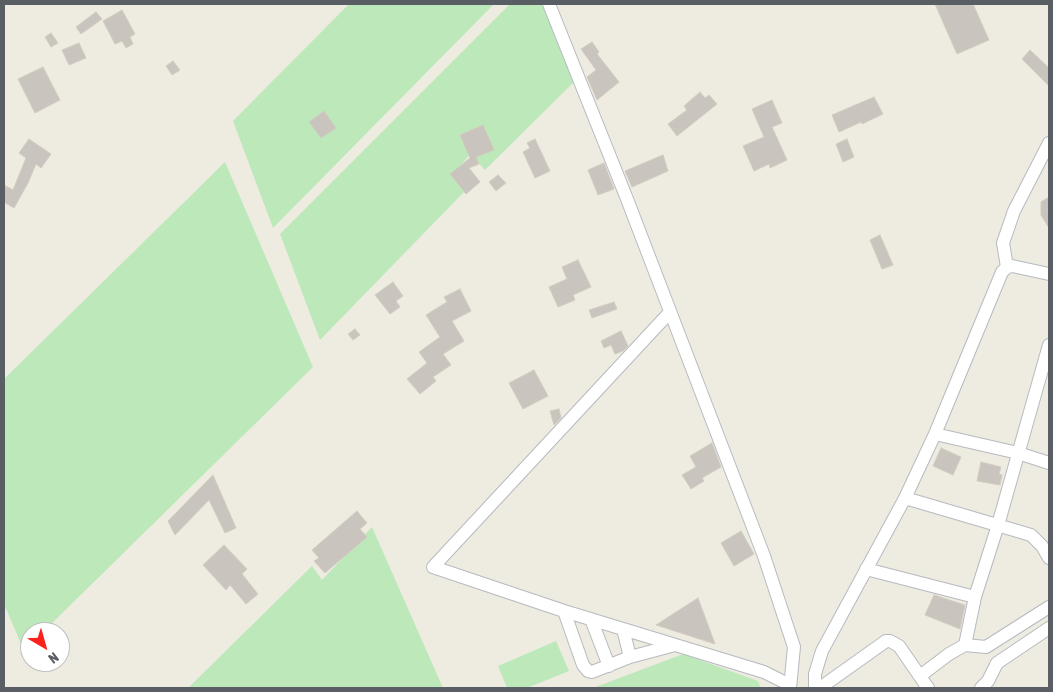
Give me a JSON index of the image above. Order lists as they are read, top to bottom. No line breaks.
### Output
{"north":"bottom right"}
